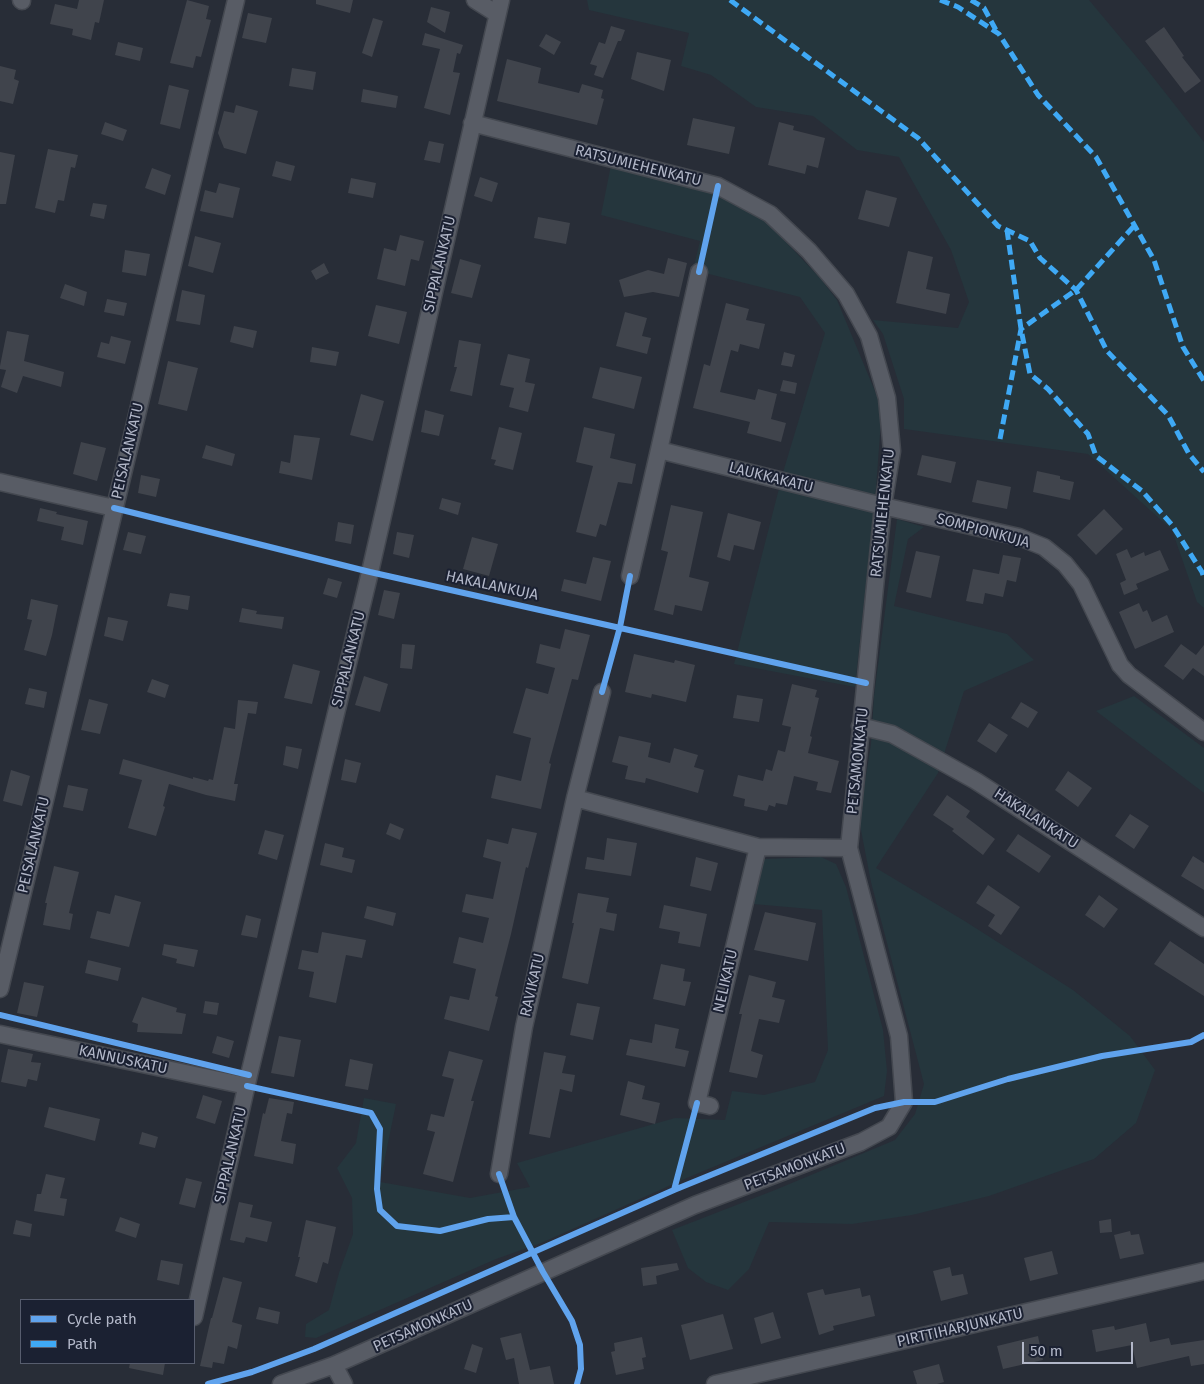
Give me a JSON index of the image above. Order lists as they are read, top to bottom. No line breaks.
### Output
{"streets":{"street":["RATSUMIEHENKATU","SIPPALANKATU","PEISALANKATU","LAUKKAKATU","SOMPIONKUJA","PETSAMONKATU","HAKALANKATU","NELIKATU","RAVIKATU","KANNUSKATU","PIRTTIHARJUNKATU"],"cycle path":["HAKALANKUJA"]},"crossings":[["RATSUMIEHENKATU","SIPPALANKATU"],["RATSUMIEHENKATU","LAUKKAKATU"],["RATSUMIEHENKATU","SOMPIONKUJA"],["RATSUMIEHENKATU","PETSAMONKATU"],["SIPPALANKATU","KANNUSKATU"],["LAUKKAKATU","SOMPIONKUJA"],["PETSAMONKATU","HAKALANKATU"]],"legend":["Cycle path","Path"],"scale_bar":"50 m"}
